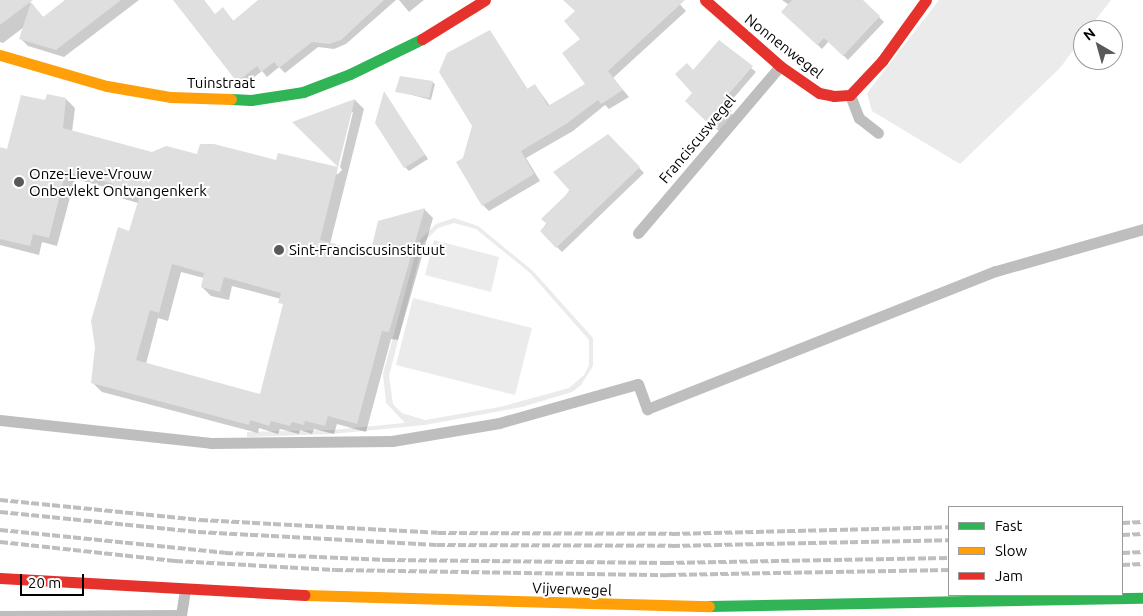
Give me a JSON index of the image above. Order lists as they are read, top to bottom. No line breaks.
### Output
{"streets":{"street":["Nonnenwegel","Tuinstraat","Vijverwegel"],"lane":["Franciscuswegel"]},"crossings":[["Nonnenwegel","Franciscuswegel"]],"places":["Onze-Lieve-Vrouw Onbevlekt Ontvangenkerk","Sint-Franciscusinstituut"],"legend":["Fast","Slow","Jam"],"scale_bar":"20 m","north":"top left"}
